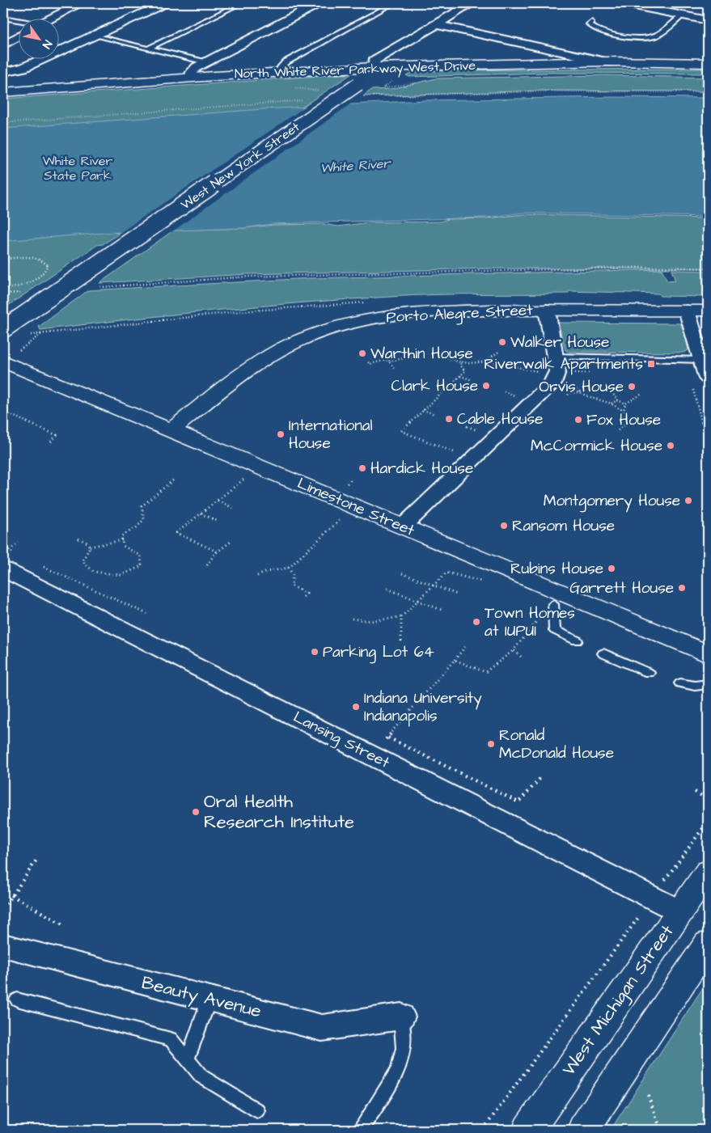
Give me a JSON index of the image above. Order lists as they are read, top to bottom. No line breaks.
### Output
{"streets":{"main road":["North White River Parkway West Drive","West New York Street","Porto Alegre Street","Limestone Street","West Michigan Street"],"street":["Lansing Street","Beauty Avenue"]},"crossings":[["North White River Parkway West Drive","West New York Street"],["Porto Alegre Street","Limestone Street"],["Lansing Street","West Michigan Street"]],"water":["White River"],"parks":["White River State Park"],"places":{"other":["Walker House","Warthin House","Clark House","Orvis House","Cable House","Fox House","International House","McCormick House","Hardick House","Montgomery House","Ransom House","Rubins House","Garrett House","Town Homes at IUPUI","Parking Lot 64","Indiana University Indianapolis","Ronald McDonald House","Oral Health Research Institute"],"transit":["Riverwalk Apartments"]},"north":"bottom right"}
